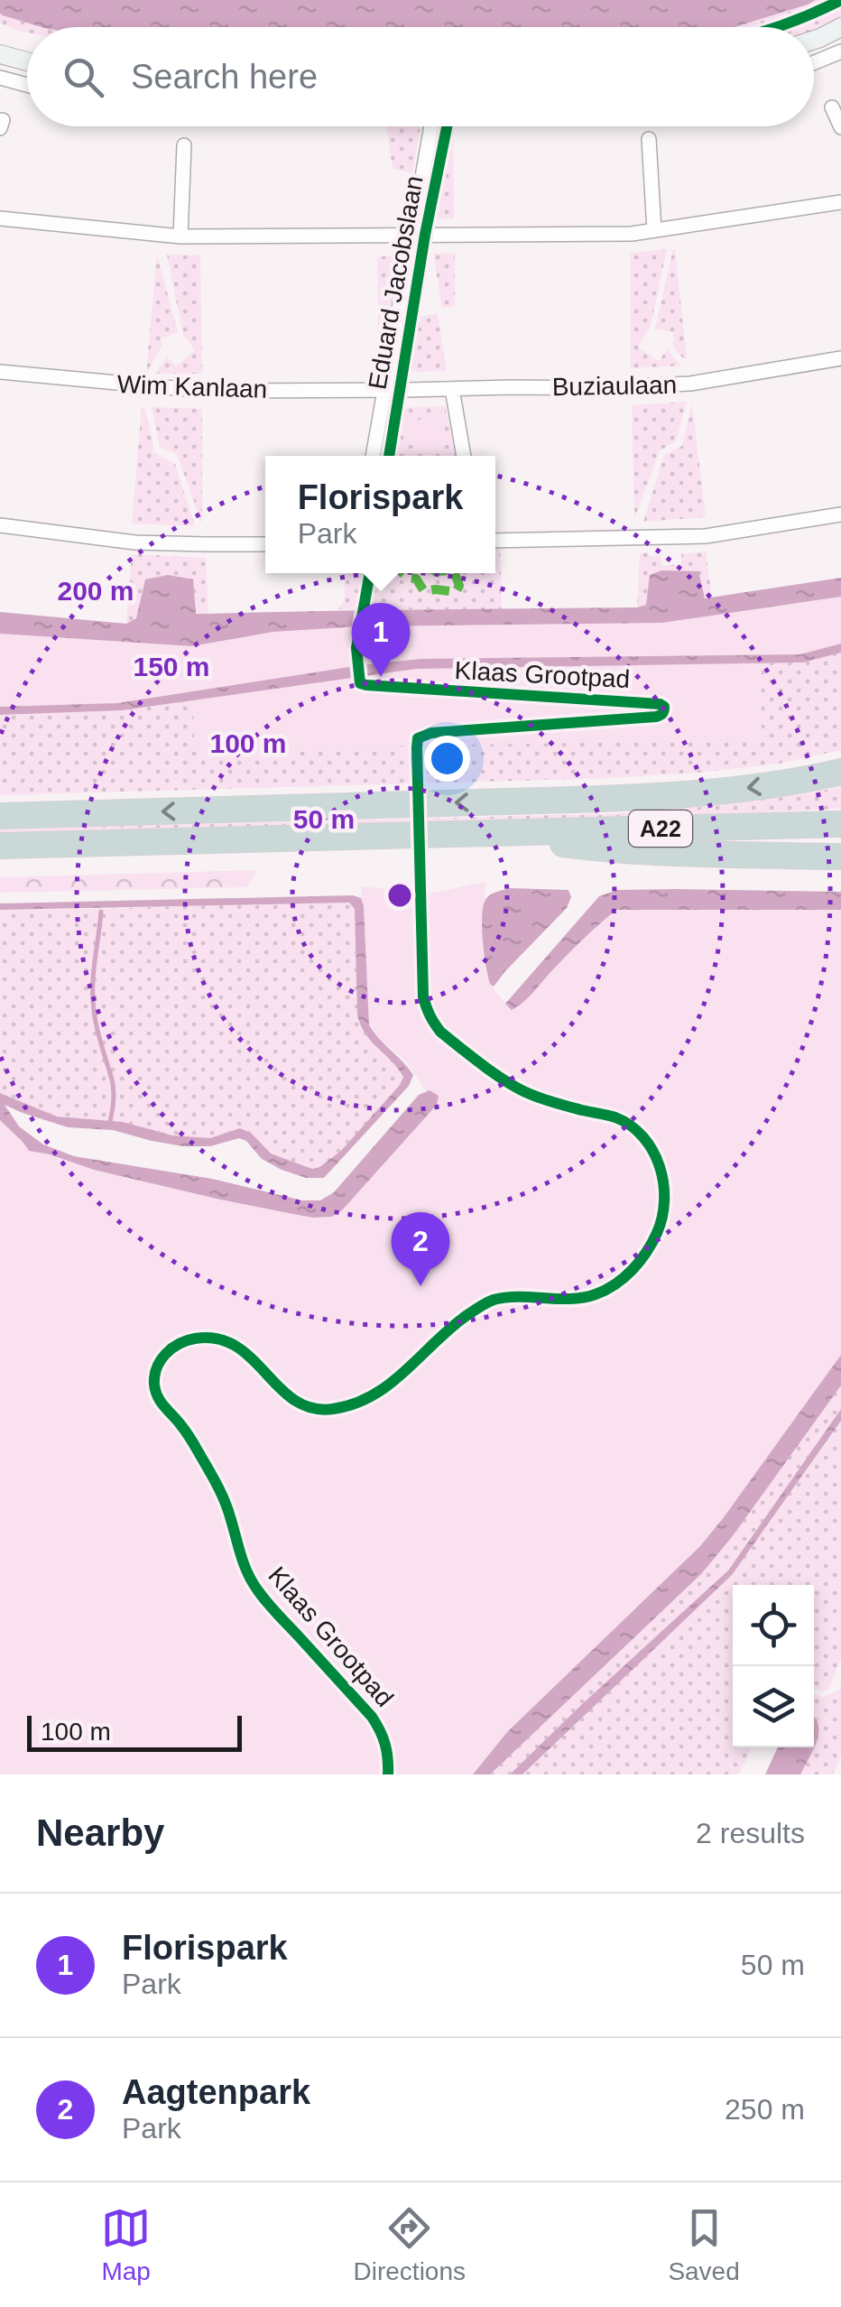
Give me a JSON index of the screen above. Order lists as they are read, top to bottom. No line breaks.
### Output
{"streets":{"highway":["A22"],"street":["Eduard Jacobslaan","Buziaulaan","Wim Kanlaan"],"cycle path":["Klaas Grootpad"]},"crossings":[["Eduard Jacobslaan","Buziaulaan"],["Eduard Jacobslaan","Wim Kanlaan"],["Buziaulaan","Wim Kanlaan"]],"scale_bar":"100 m","page":{"search":"Search here","popup":["Florispark","Park"],"pins":["1","2"],"scale":"100 m","heading":["Nearby","2 results"],"list":[{"mark":"1","name":"Florispark","note":"Park","value":"50 m"},{"mark":"2","name":"Aagtenpark","note":"Park","value":"250 m"}],"nav":["Map","Directions","Saved"]},"rings":["200 m","150 m","100 m","50 m"]}
